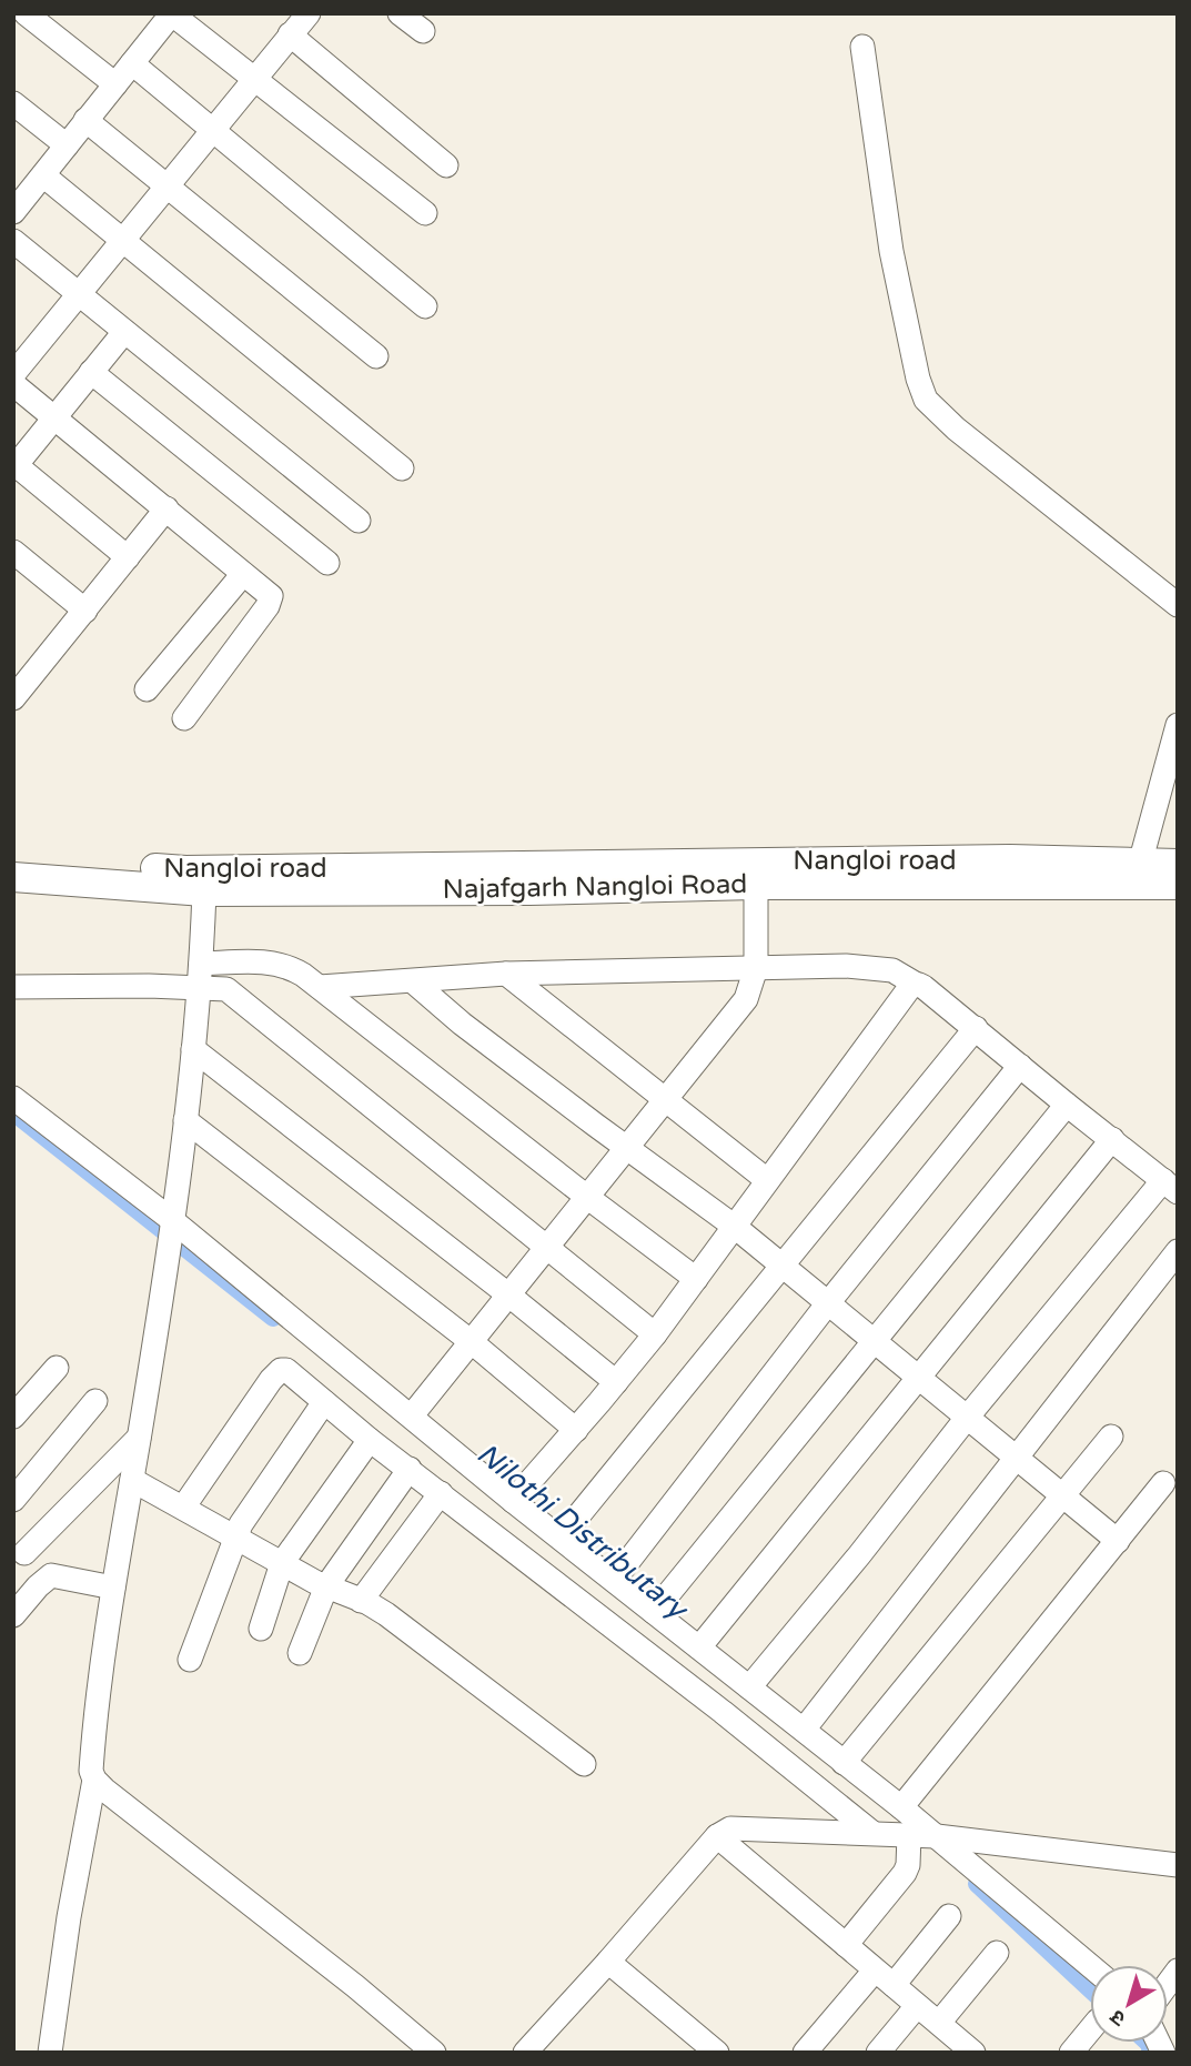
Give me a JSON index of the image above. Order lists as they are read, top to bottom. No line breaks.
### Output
{"streets":{"main road":["Nangloi road","Najafgarh Nangloi Road"]},"crossings":[["Nangloi road","Najafgarh Nangloi Road"]],"water":["Nilothi Distributary"],"north":"bottom left"}
